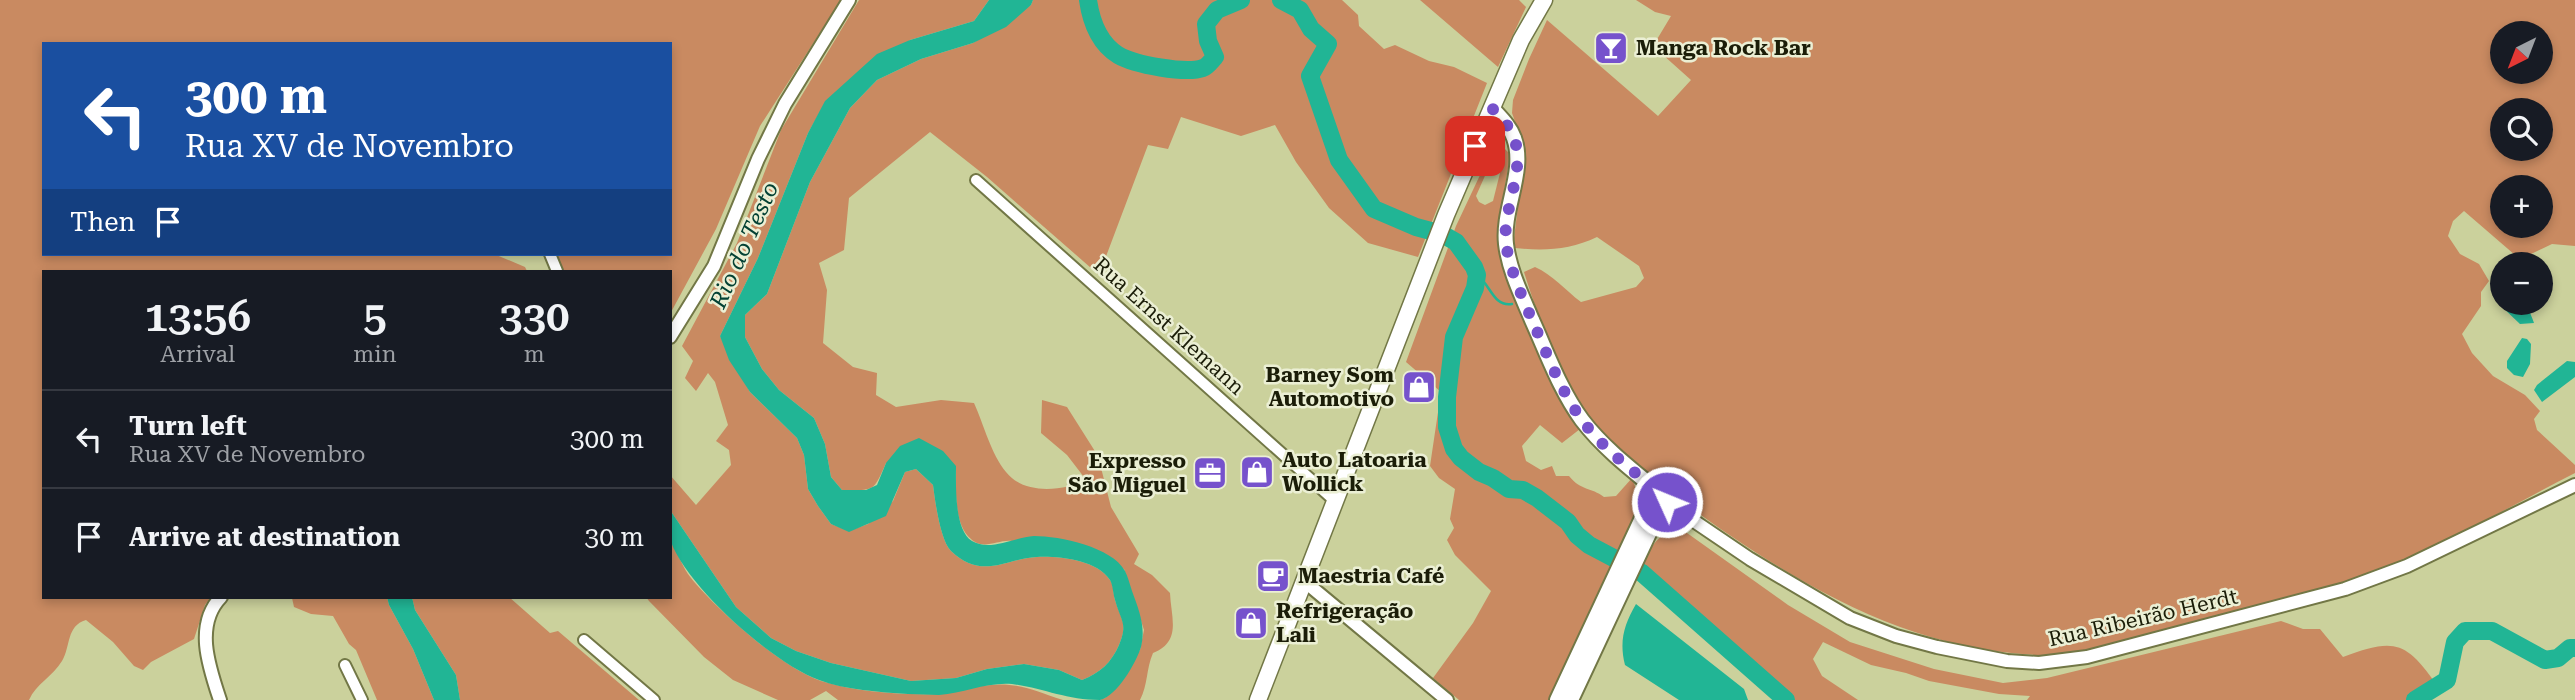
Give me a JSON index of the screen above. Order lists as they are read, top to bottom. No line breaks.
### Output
{"streets":{"main road":["Rua Ribeirão Herdt"],"street":["Rua Ernst Klemann"]},"water":["Rio do Testo"],"places":{"bar":["Manga Rock Bar"],"shop":["Barney Som Automotivo","Auto Latoaria Wollick","Refrigeração Lali"],"office":["Expresso São Miguel"],"cafe":["Maestria Café"]},"north":"bottom left","page":{"map_buttons":["+","−"],"turn":["300 m","Rua XV de Novembro"],"then":"Then","eta":["13:56","Arrival","5","min","330","m"],"list":[{"name":"Turn left","note":"Rua XV de Novembro","value":"300 m"},{"name":"Arrive at destination","value":"30 m"}]}}
